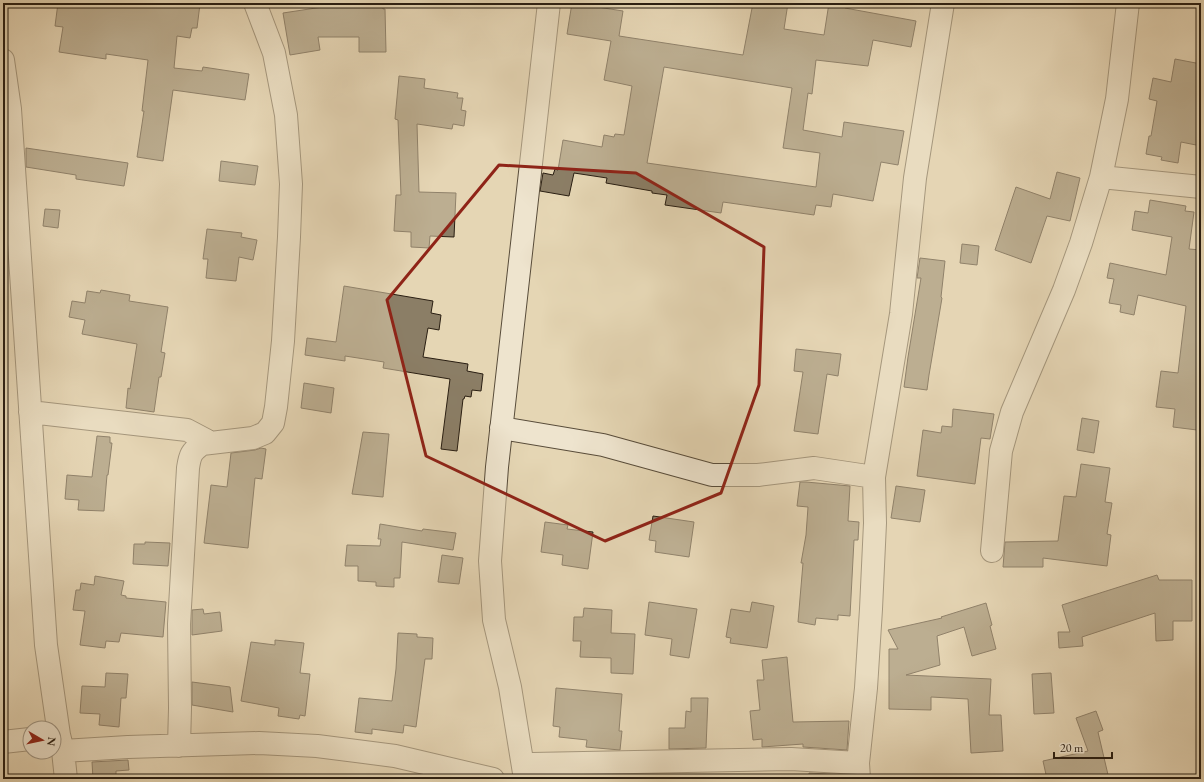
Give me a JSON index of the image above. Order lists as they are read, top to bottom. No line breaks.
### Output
{"scale_bar":"20 m","north":"right"}
